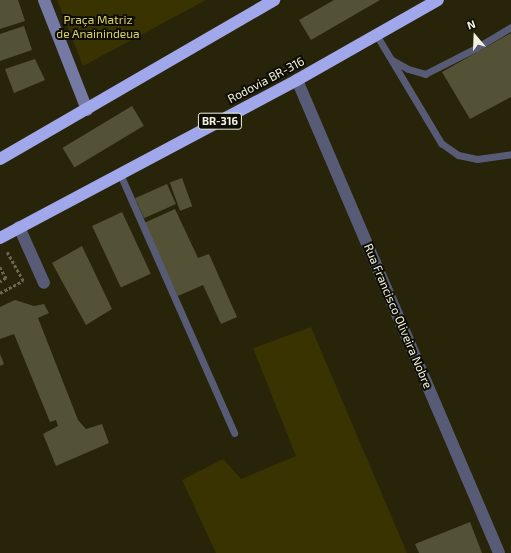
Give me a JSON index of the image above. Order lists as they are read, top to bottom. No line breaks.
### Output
{"streets":{"highway":["Rodovia BR-316","BR-316"],"street":["Rua Francisco Oliveira Nobre"]},"crossings":[["Rodovia BR-316","Rua Francisco Oliveira Nobre"]],"parks":["Praça Matriz de Anainindeua"],"north":"top"}
